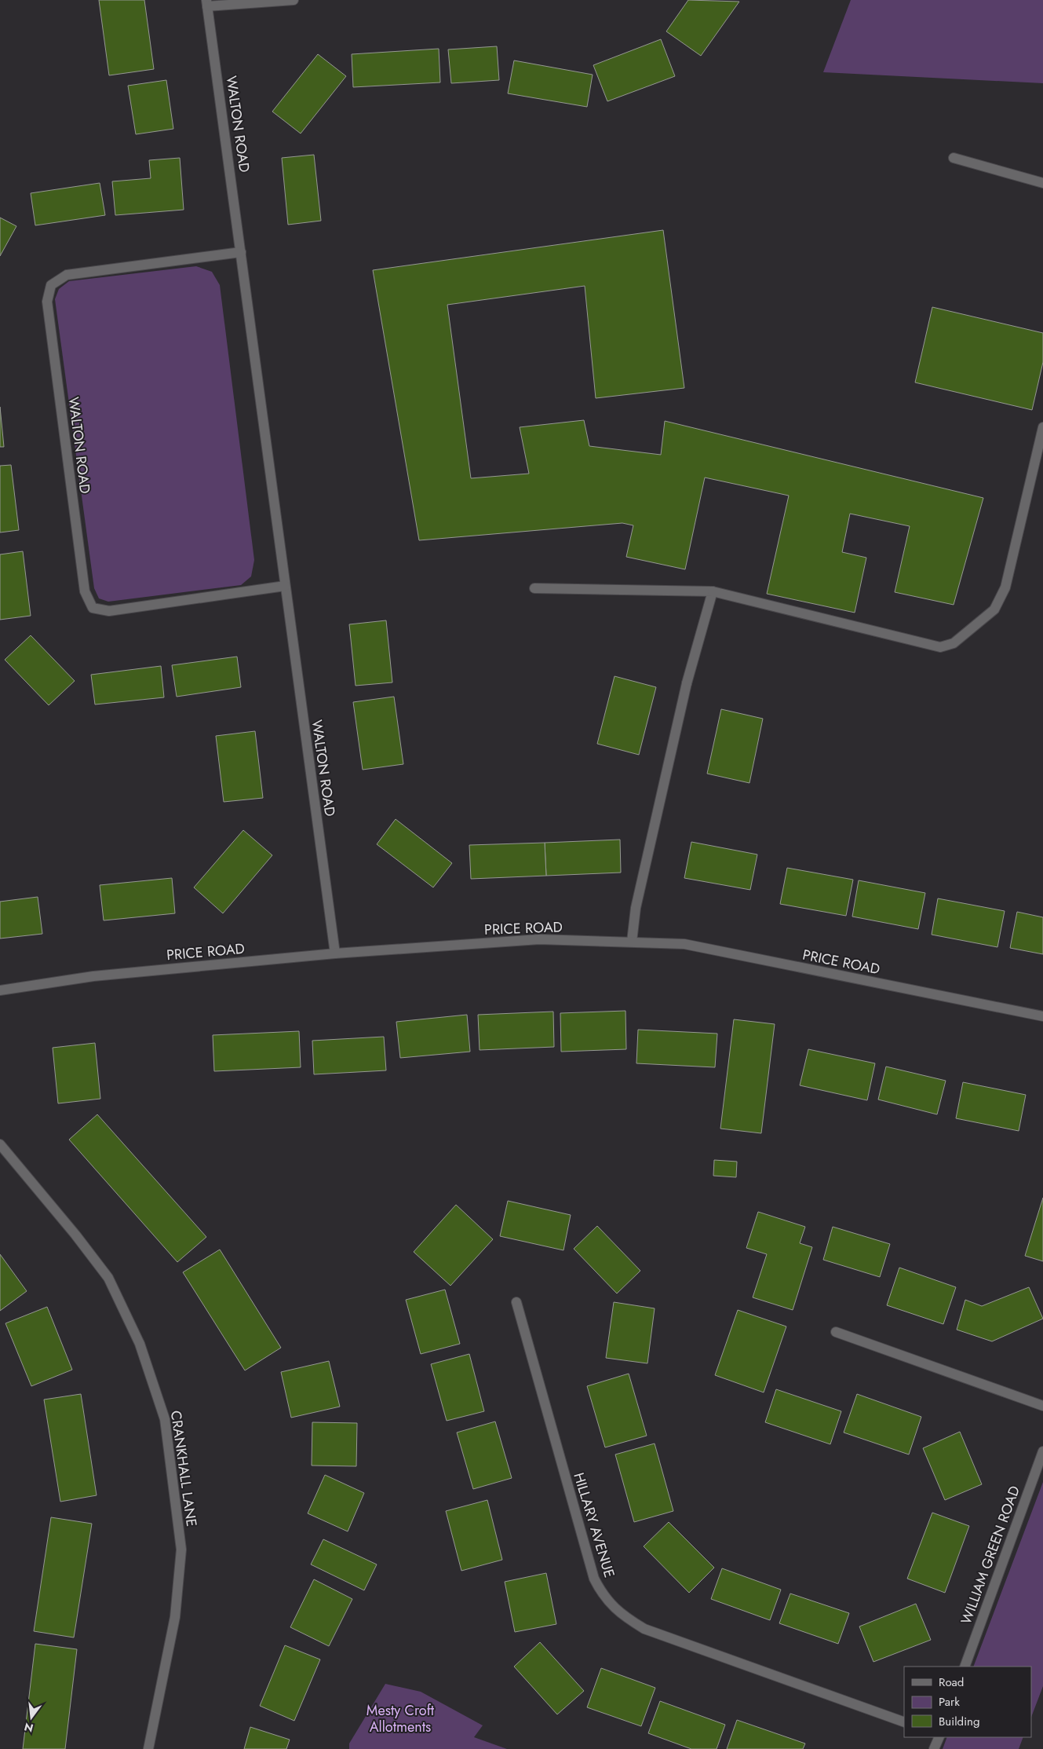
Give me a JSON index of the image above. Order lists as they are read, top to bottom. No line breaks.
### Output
{"streets":{"street":["WALTON ROAD","PRICE ROAD","CRANKHALL LANE","HILLARY AVENUE","WILLIAM GREEN ROAD"]},"crossings":[["WALTON ROAD","PRICE ROAD"]],"parks":["Mesty Croft Allotments"],"legend":["Road","Park","Building"],"north":"bottom"}
